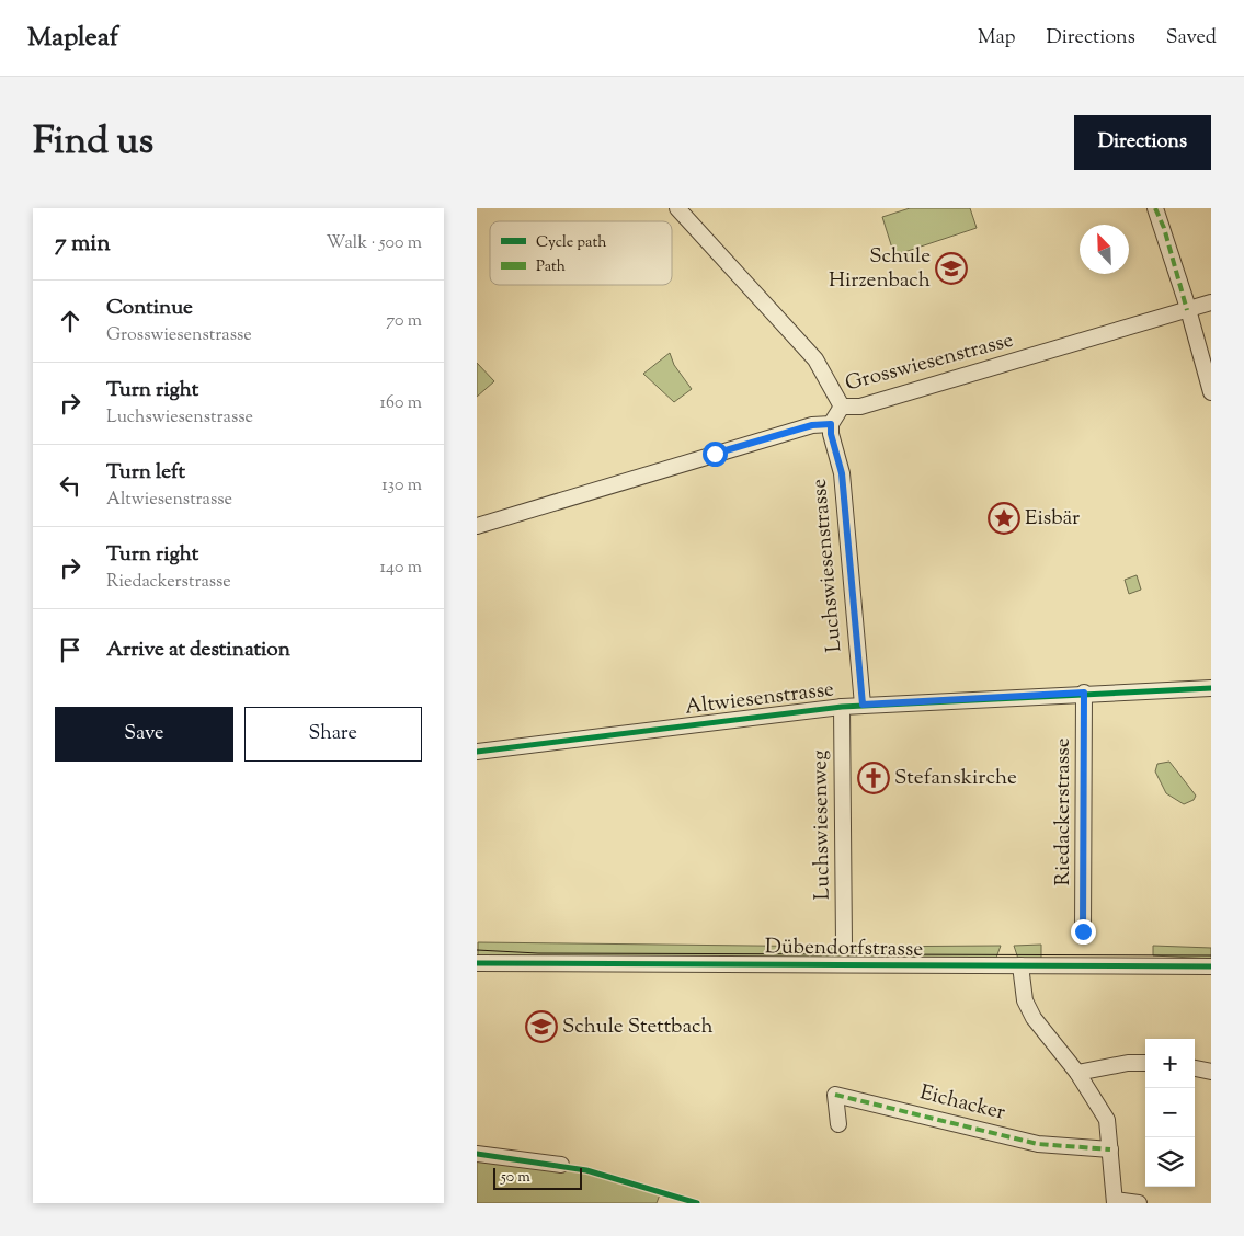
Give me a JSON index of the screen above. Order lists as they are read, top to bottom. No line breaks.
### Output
{"streets":{"street":["Grosswiesenstrasse","Luchswiesenstrasse","Altwiesenstrasse","Riedackerstrasse","Luchswiesenweg","Dübendorfstrasse","Eichacker"]},"crossings":[["Grosswiesenstrasse","Luchswiesenstrasse"],["Luchswiesenstrasse","Altwiesenstrasse"],["Altwiesenstrasse","Riedackerstrasse"],["Altwiesenstrasse","Luchswiesenweg"]],"places":{"school or university":["Schule Hirzenbach","Schule Stettbach"],"place":["Eisbär"],"church":["Stefanskirche"]},"legend":["Cycle path","Path"],"scale_bar":"50 m","north":"top left","page":{"header":"Mapleaf","nav":["Map","Directions","Saved"],"title":"Find us","buttons":["Directions",["Save","Share"]],"heading":["7 min","Walk · 500 m"],"list":[["Continue","Grosswiesenstrasse","70 m"],["Turn right","Luchswiesenstrasse","160 m"],["Turn left","Altwiesenstrasse","130 m"],["Turn right","Riedackerstrasse","140 m"],"Arrive at destination"],"map_buttons":["+","−"],"scale":"50 m"}}
